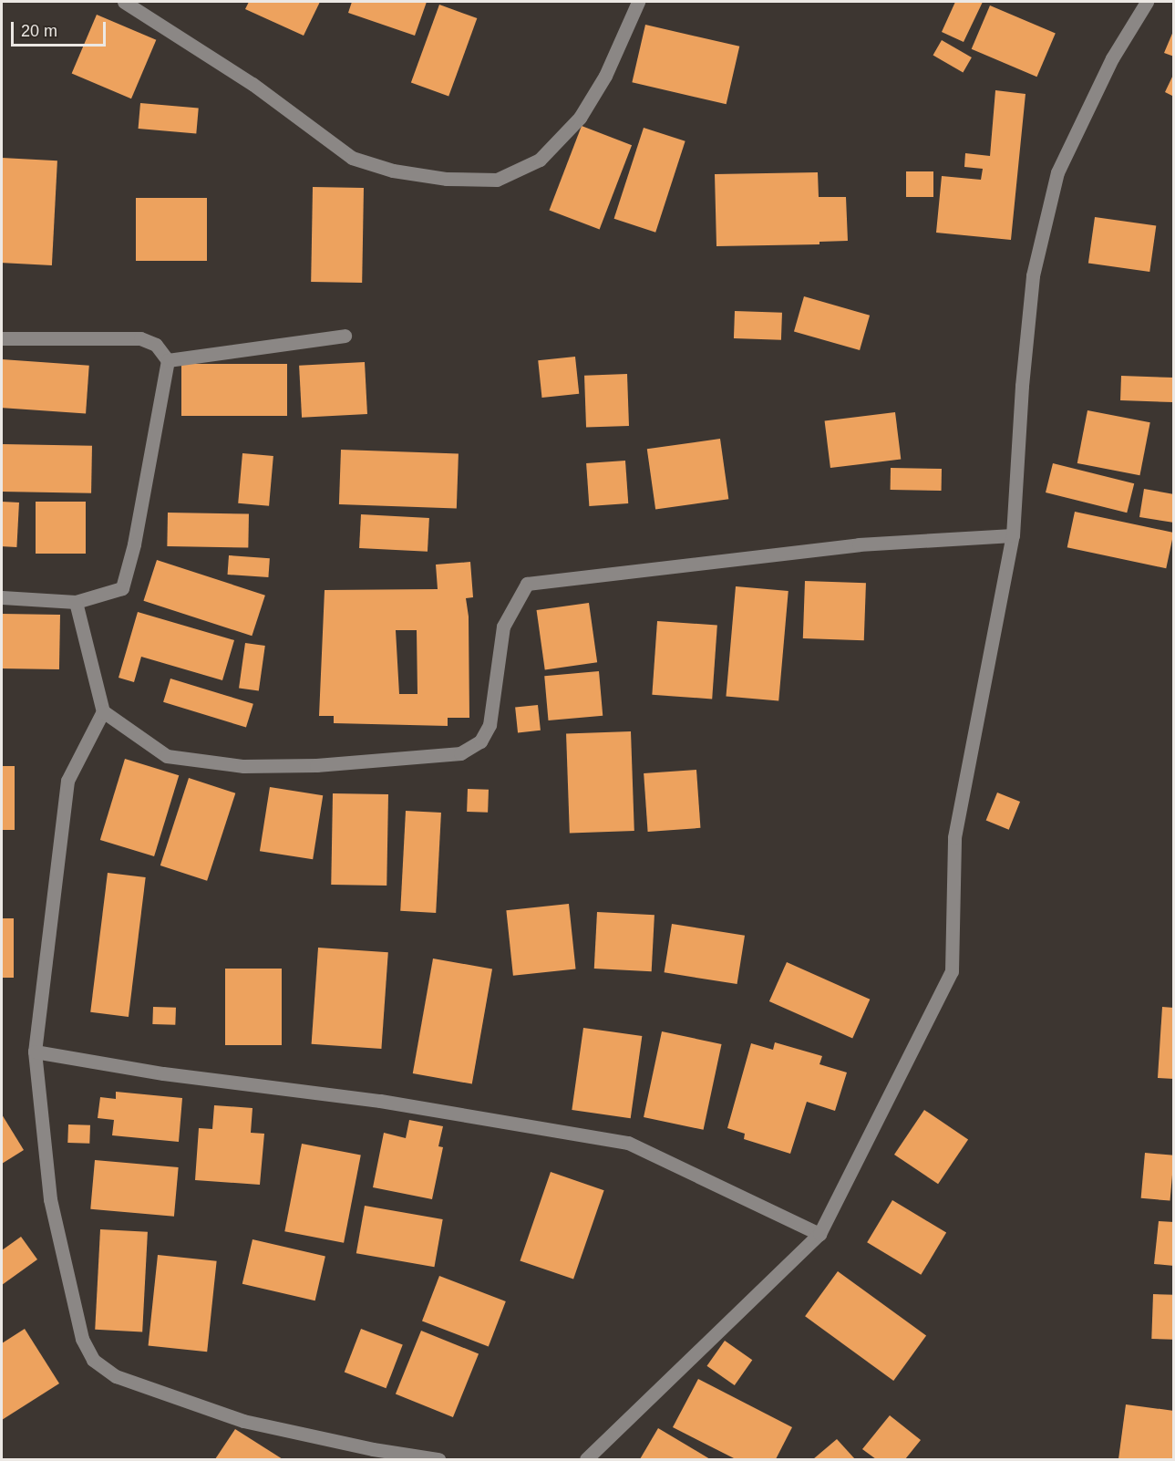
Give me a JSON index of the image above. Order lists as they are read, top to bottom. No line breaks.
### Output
{"scale_bar":"20 m"}
